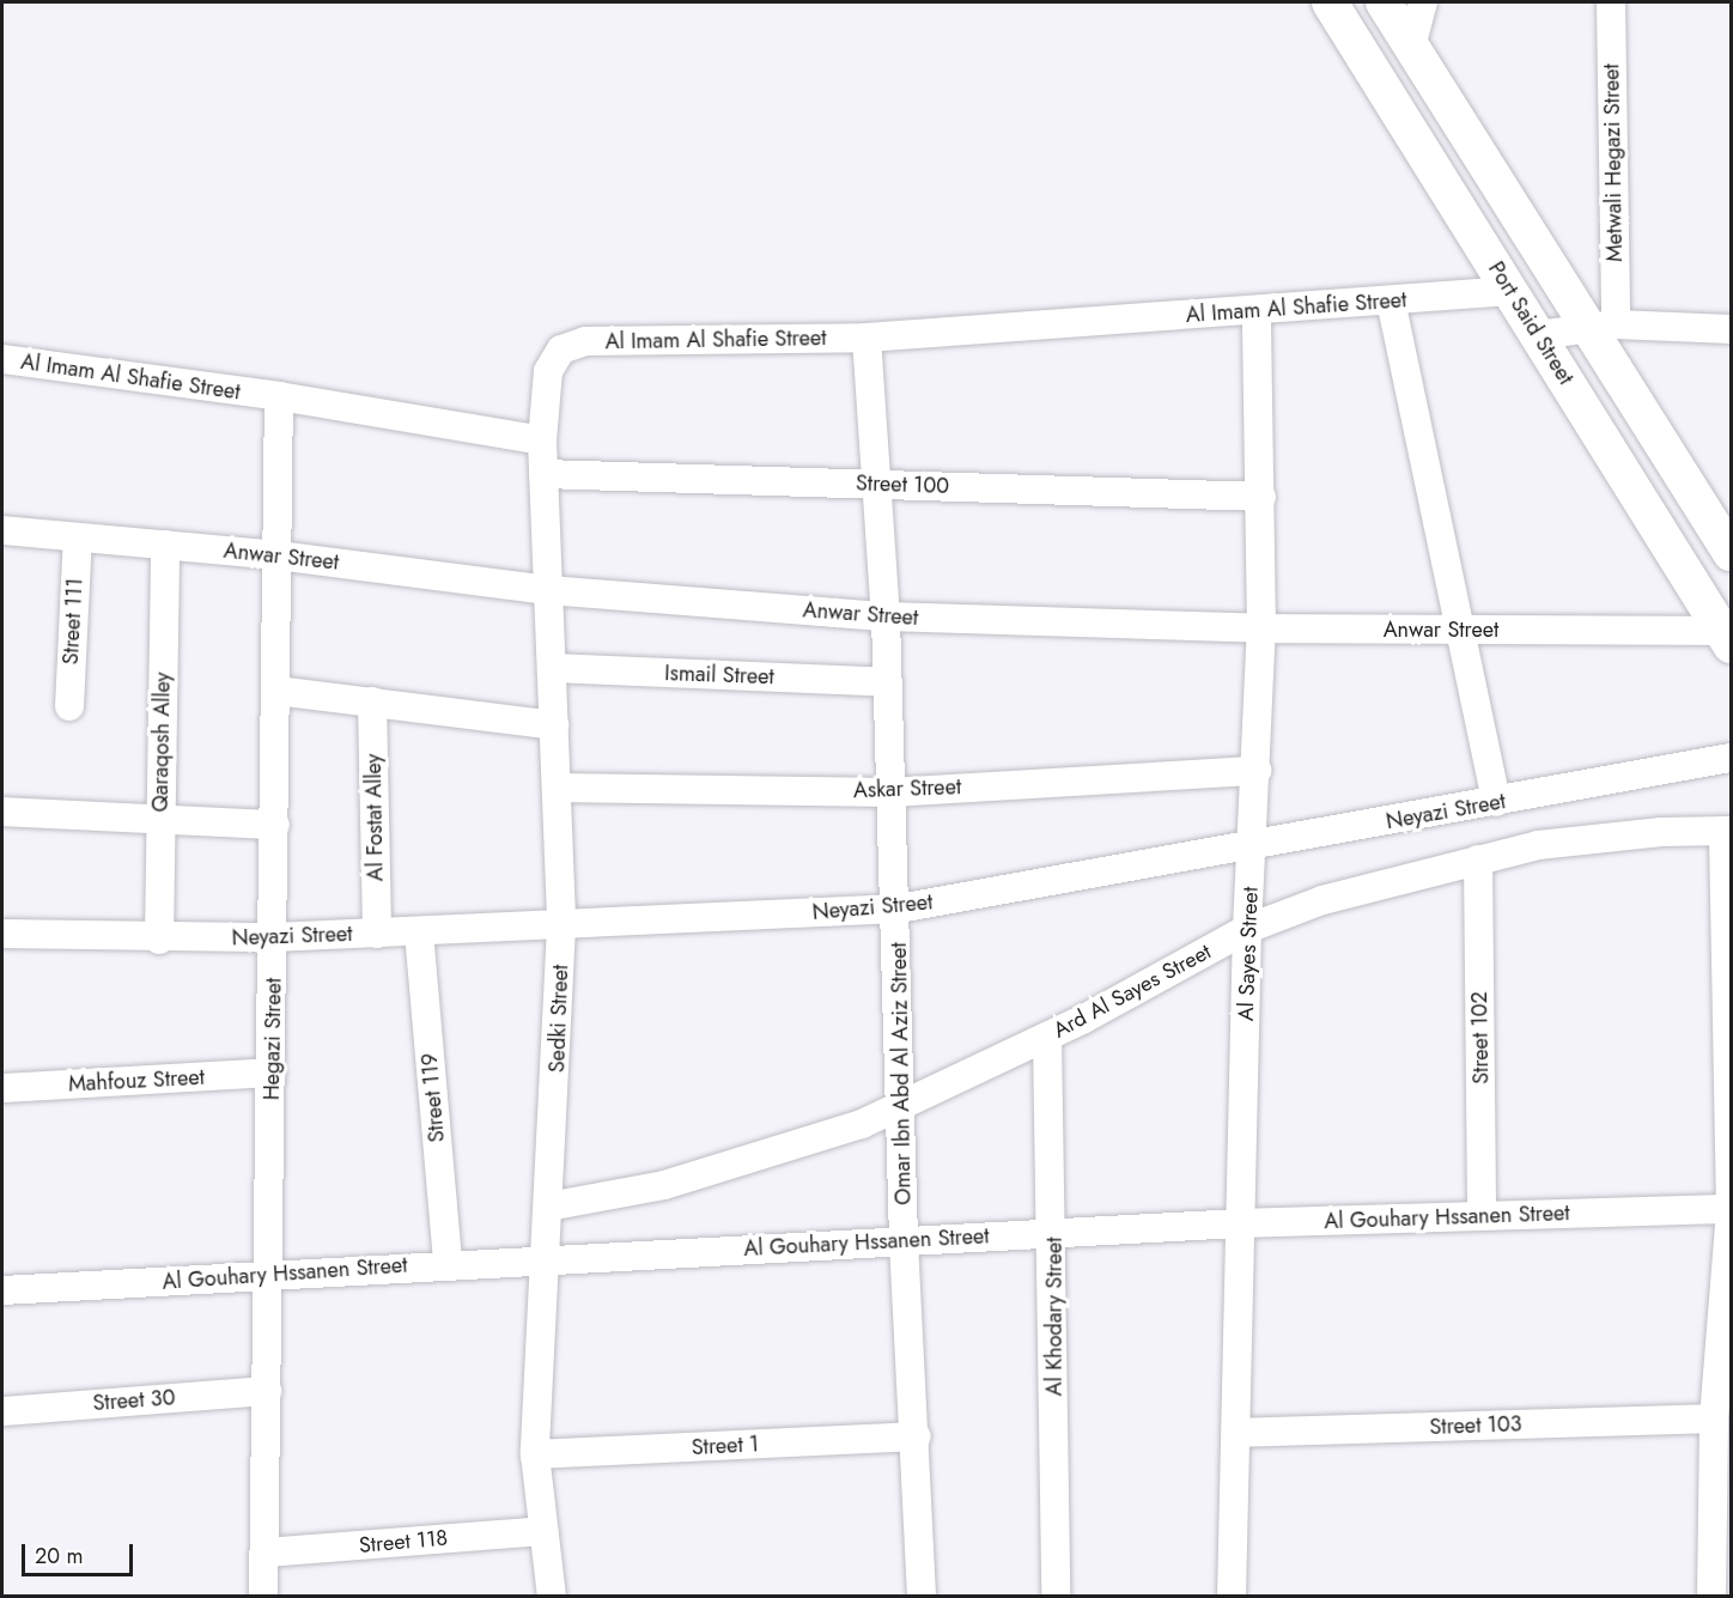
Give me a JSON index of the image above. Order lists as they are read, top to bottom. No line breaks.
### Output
{"streets":{"street":["Metwali Hegazi Street","Al Imam Al Shafie Street","Port Said Street","Street 100","Anwar Street","Street 111","Ismail Street","Qaraqosh Alley","Askar Street","Neyazi Street","Al Fostat Alley","Al Sayes Street","Ard Al Sayes Street","Sedki Street","Street 102","Hegazi Street","Omar Ibn Abd Al Aziz Street","Mahfouz Street","Street 119","Al Gouhary Hssanen Street","Al Khodary Street","Street 30","Street 103","Street 1","Street 118"]},"crossings":[["Al Imam Al Shafie Street","Port Said Street"],["Al Imam Al Shafie Street","Al Sayes Street"],["Al Imam Al Shafie Street","Sedki Street"],["Al Imam Al Shafie Street","Hegazi Street"],["Al Imam Al Shafie Street","Omar Ibn Abd Al Aziz Street"],["Port Said Street","Anwar Street"],["Street 100","Al Sayes Street"],["Street 100","Sedki Street"],["Street 100","Omar Ibn Abd Al Aziz Street"],["Anwar Street","Street 111"],["Anwar Street","Qaraqosh Alley"],["Anwar Street","Al Sayes Street"],["Anwar Street","Sedki Street"],["Anwar Street","Hegazi Street"],["Anwar Street","Omar Ibn Abd Al Aziz Street"],["Ismail Street","Sedki Street"],["Ismail Street","Omar Ibn Abd Al Aziz Street"],["Qaraqosh Alley","Neyazi Street"],["Askar Street","Al Sayes Street"],["Askar Street","Sedki Street"],["Askar Street","Omar Ibn Abd Al Aziz Street"],["Neyazi Street","Al Fostat Alley"],["Neyazi Street","Al Sayes Street"],["Neyazi Street","Sedki Street"],["Neyazi Street","Hegazi Street"],["Neyazi Street","Omar Ibn Abd Al Aziz Street"],["Neyazi Street","Street 119"],["Al Sayes Street","Ard Al Sayes Street"],["Al Sayes Street","Al Gouhary Hssanen Street"],["Al Sayes Street","Street 103"],["Ard Al Sayes Street","Sedki Street"],["Ard Al Sayes Street","Street 102"],["Ard Al Sayes Street","Omar Ibn Abd Al Aziz Street"],["Ard Al Sayes Street","Al Khodary Street"],["Sedki Street","Al Gouhary Hssanen Street"],["Sedki Street","Street 1"],["Sedki Street","Street 118"],["Street 102","Al Gouhary Hssanen Street"],["Hegazi Street","Mahfouz Street"],["Hegazi Street","Al Gouhary Hssanen Street"],["Hegazi Street","Street 30"],["Hegazi Street","Street 118"],["Omar Ibn Abd Al Aziz Street","Al Gouhary Hssanen Street"],["Omar Ibn Abd Al Aziz Street","Street 1"],["Street 119","Al Gouhary Hssanen Street"],["Al Gouhary Hssanen Street","Al Khodary Street"]],"scale_bar":"20 m"}
